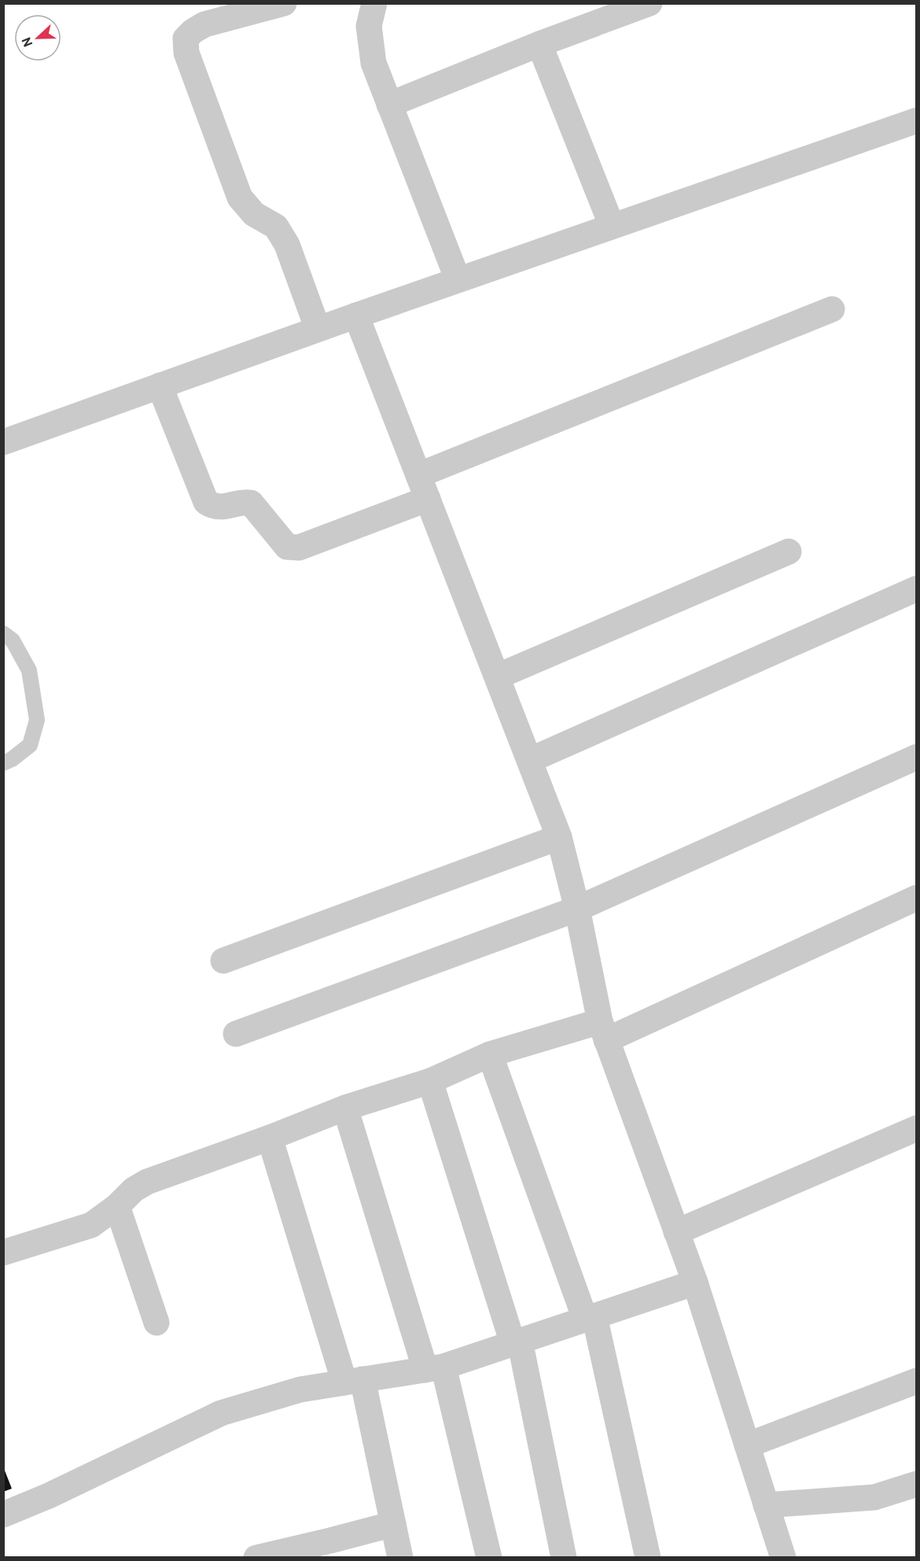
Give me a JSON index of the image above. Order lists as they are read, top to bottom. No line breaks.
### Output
{"north":"left"}
